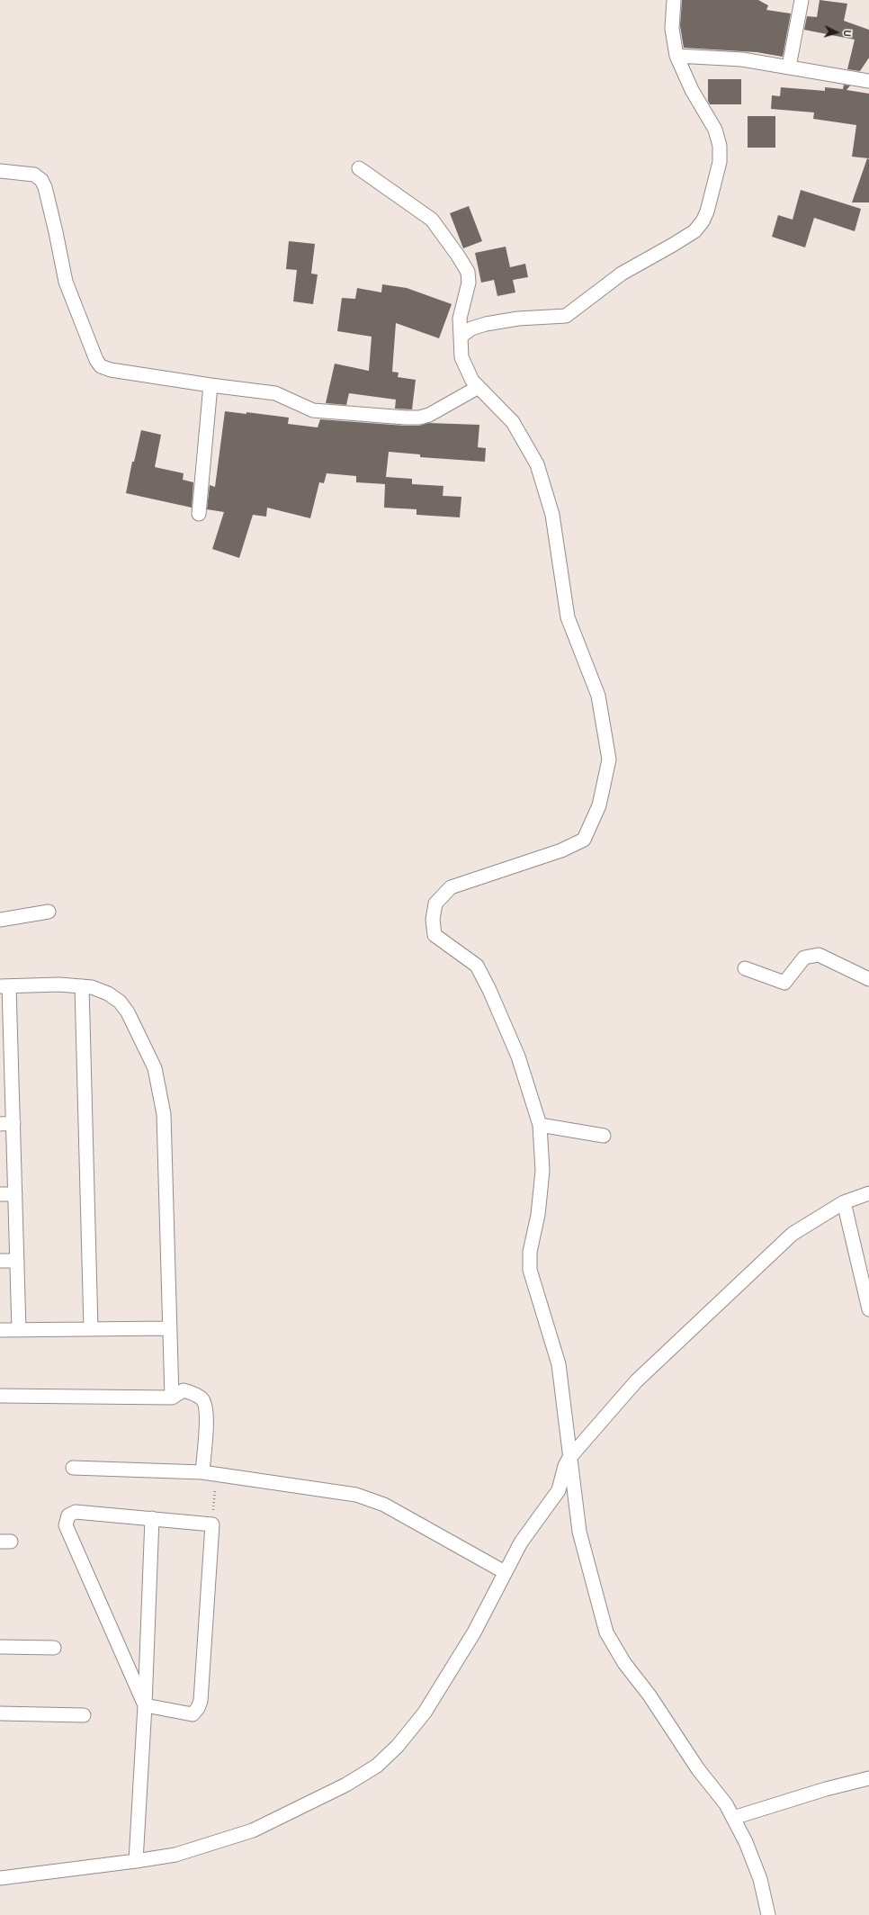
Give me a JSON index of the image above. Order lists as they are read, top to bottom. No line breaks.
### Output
{"north":"right"}
